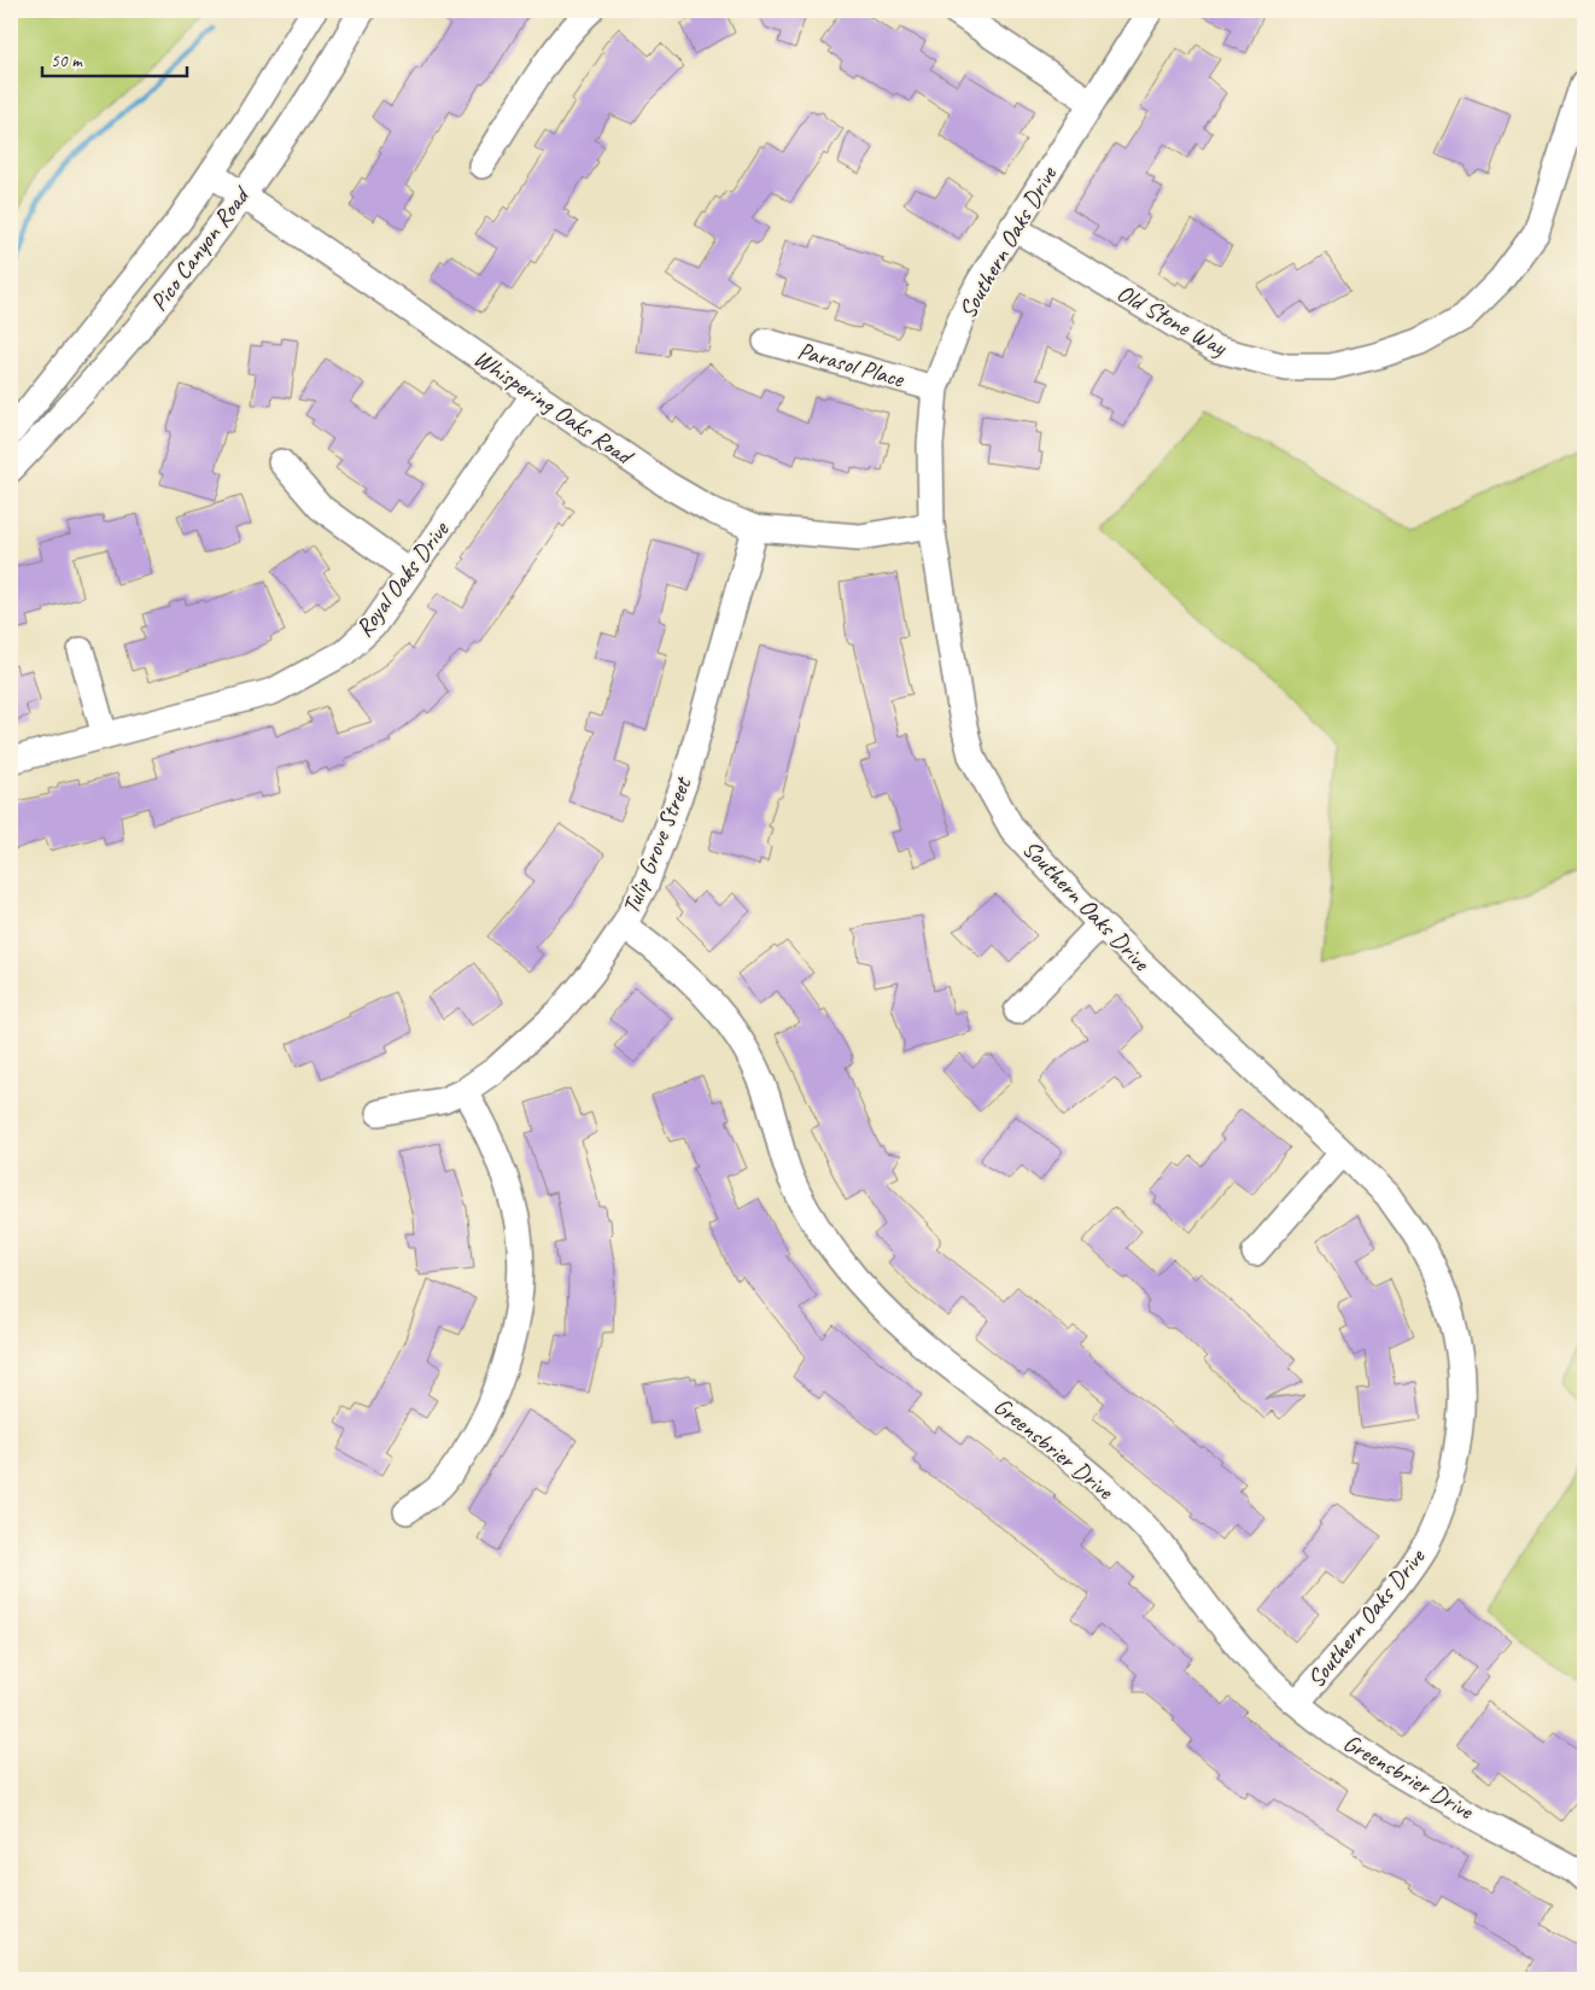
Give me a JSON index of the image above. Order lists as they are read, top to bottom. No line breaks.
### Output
{"streets":{"street":["Southern Oaks Drive","Pico Canyon Road","Old Stone Way","Parasol Place","Whispering Oaks Road","Royal Oaks Drive","Tulip Grove Street","Greensbrier Drive"]},"crossings":[["Southern Oaks Drive","Old Stone Way"],["Southern Oaks Drive","Parasol Place"],["Southern Oaks Drive","Whispering Oaks Road"],["Southern Oaks Drive","Greensbrier Drive"],["Pico Canyon Road","Whispering Oaks Road"],["Whispering Oaks Road","Royal Oaks Drive"],["Whispering Oaks Road","Tulip Grove Street"],["Tulip Grove Street","Greensbrier Drive"]],"scale_bar":"50 m"}
